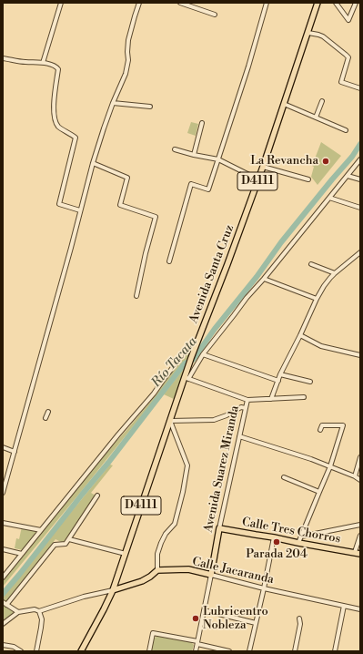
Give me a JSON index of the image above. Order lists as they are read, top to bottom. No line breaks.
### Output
{"streets":{"main road":["D4111","Avenida Santa Cruz","Avenida Suarez Miranda","Calle Tres Chorros","Calle Jacaranda"]},"crossings":[["Avenida Suarez Miranda","Calle Tres Chorros"],["Avenida Suarez Miranda","Calle Jacaranda"]],"water":["Río Tacata"],"places":["La Revancha","Parada 204","Lubricentro Nobleza"]}
